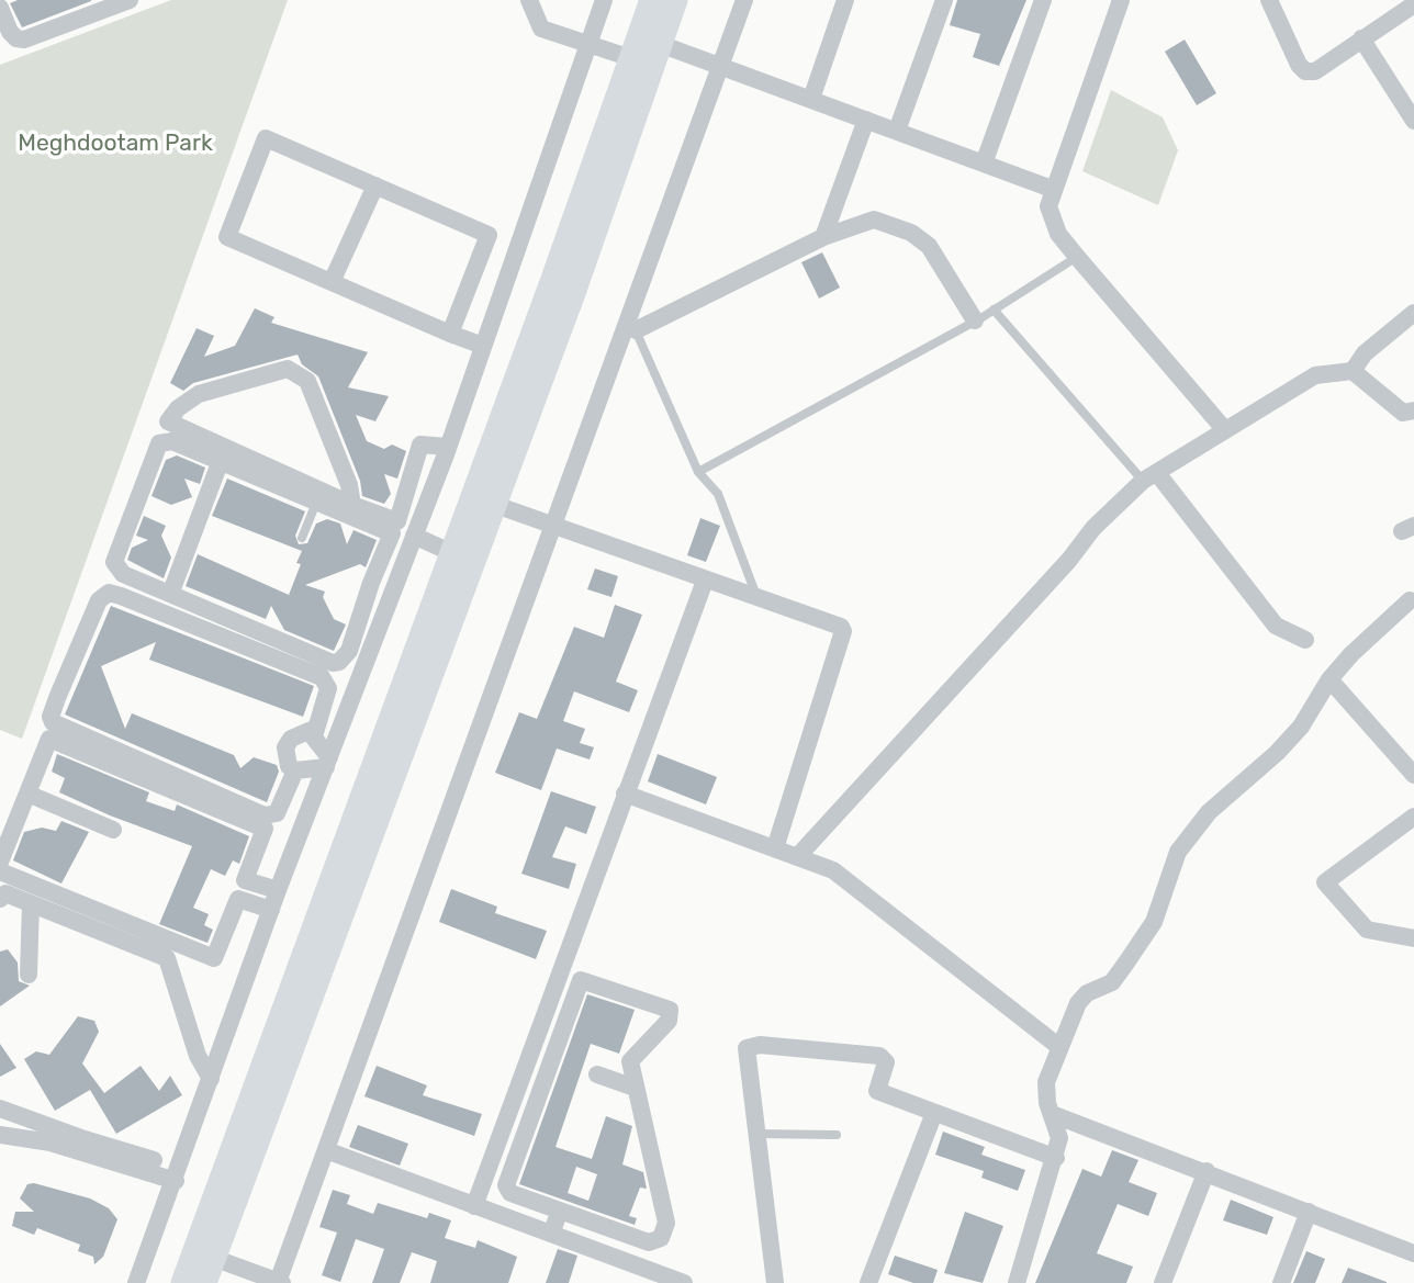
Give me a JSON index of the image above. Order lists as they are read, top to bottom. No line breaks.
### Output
{"parks":["Meghdootam Park"]}
